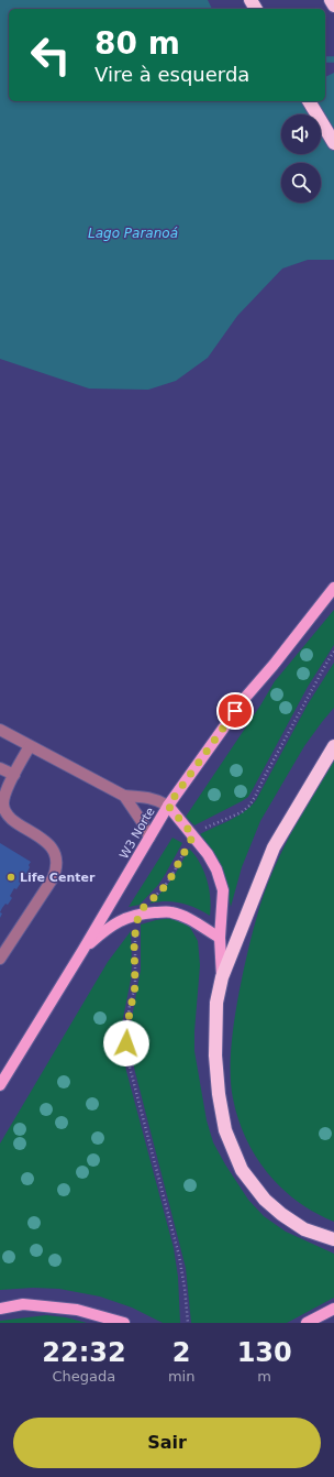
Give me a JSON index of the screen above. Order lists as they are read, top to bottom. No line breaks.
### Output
{"streets":{"main road":["W3 Norte"]},"water":["Lago Paranoá"],"places":["Life Center"],"page":{"turn":["80 m","Vire à esquerda"],"eta":["22:32","Chegada","2","min","130","m"],"buttons":"Sair"}}
